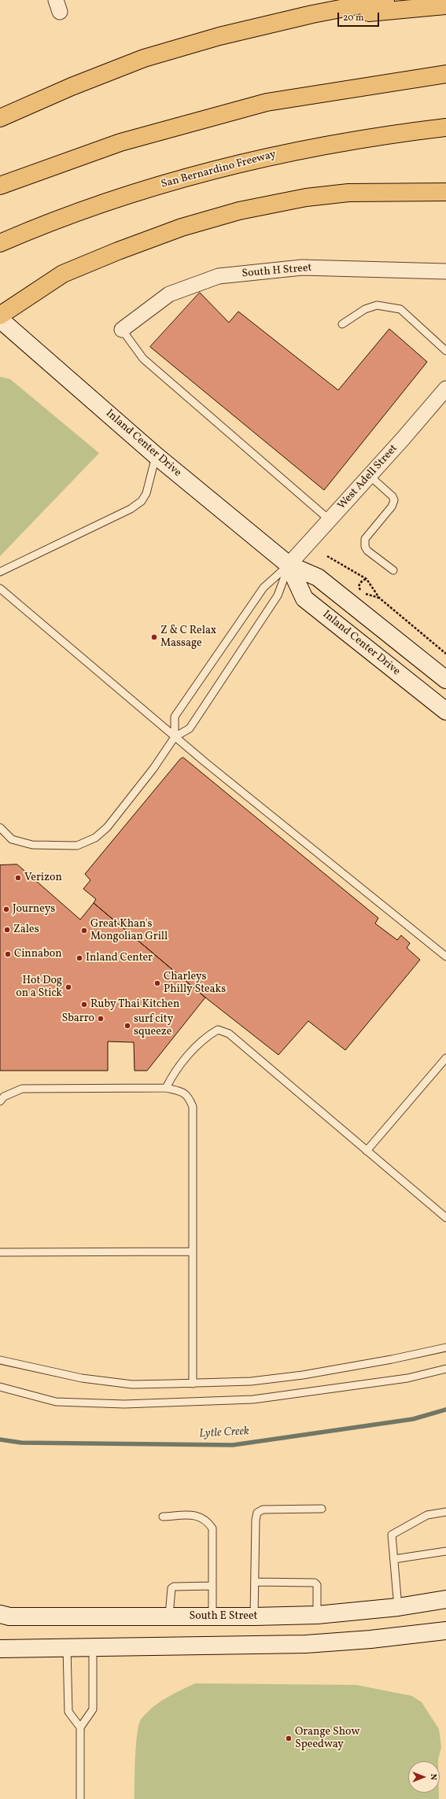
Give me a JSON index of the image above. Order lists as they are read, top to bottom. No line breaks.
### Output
{"streets":{"highway":["San Bernardino Freeway"],"main road":["Inland Center Drive","South E Street"],"street":["South H Street","West Adell Street"]},"crossings":[["Inland Center Drive","West Adell Street"]],"water":["Lytle Creek"],"places":["Z & C Relax Massage","Verizon","Journeys","Zales","Great Khan's Mongolian Grill","Cinnabon","Inland Center","Charleys Philly Steaks","Hot Dog on a Stick","Ruby Thai Kitchen","Sbarro","surf city squeeze","Orange Show Speedway"],"scale_bar":"20 m","north":"right"}
